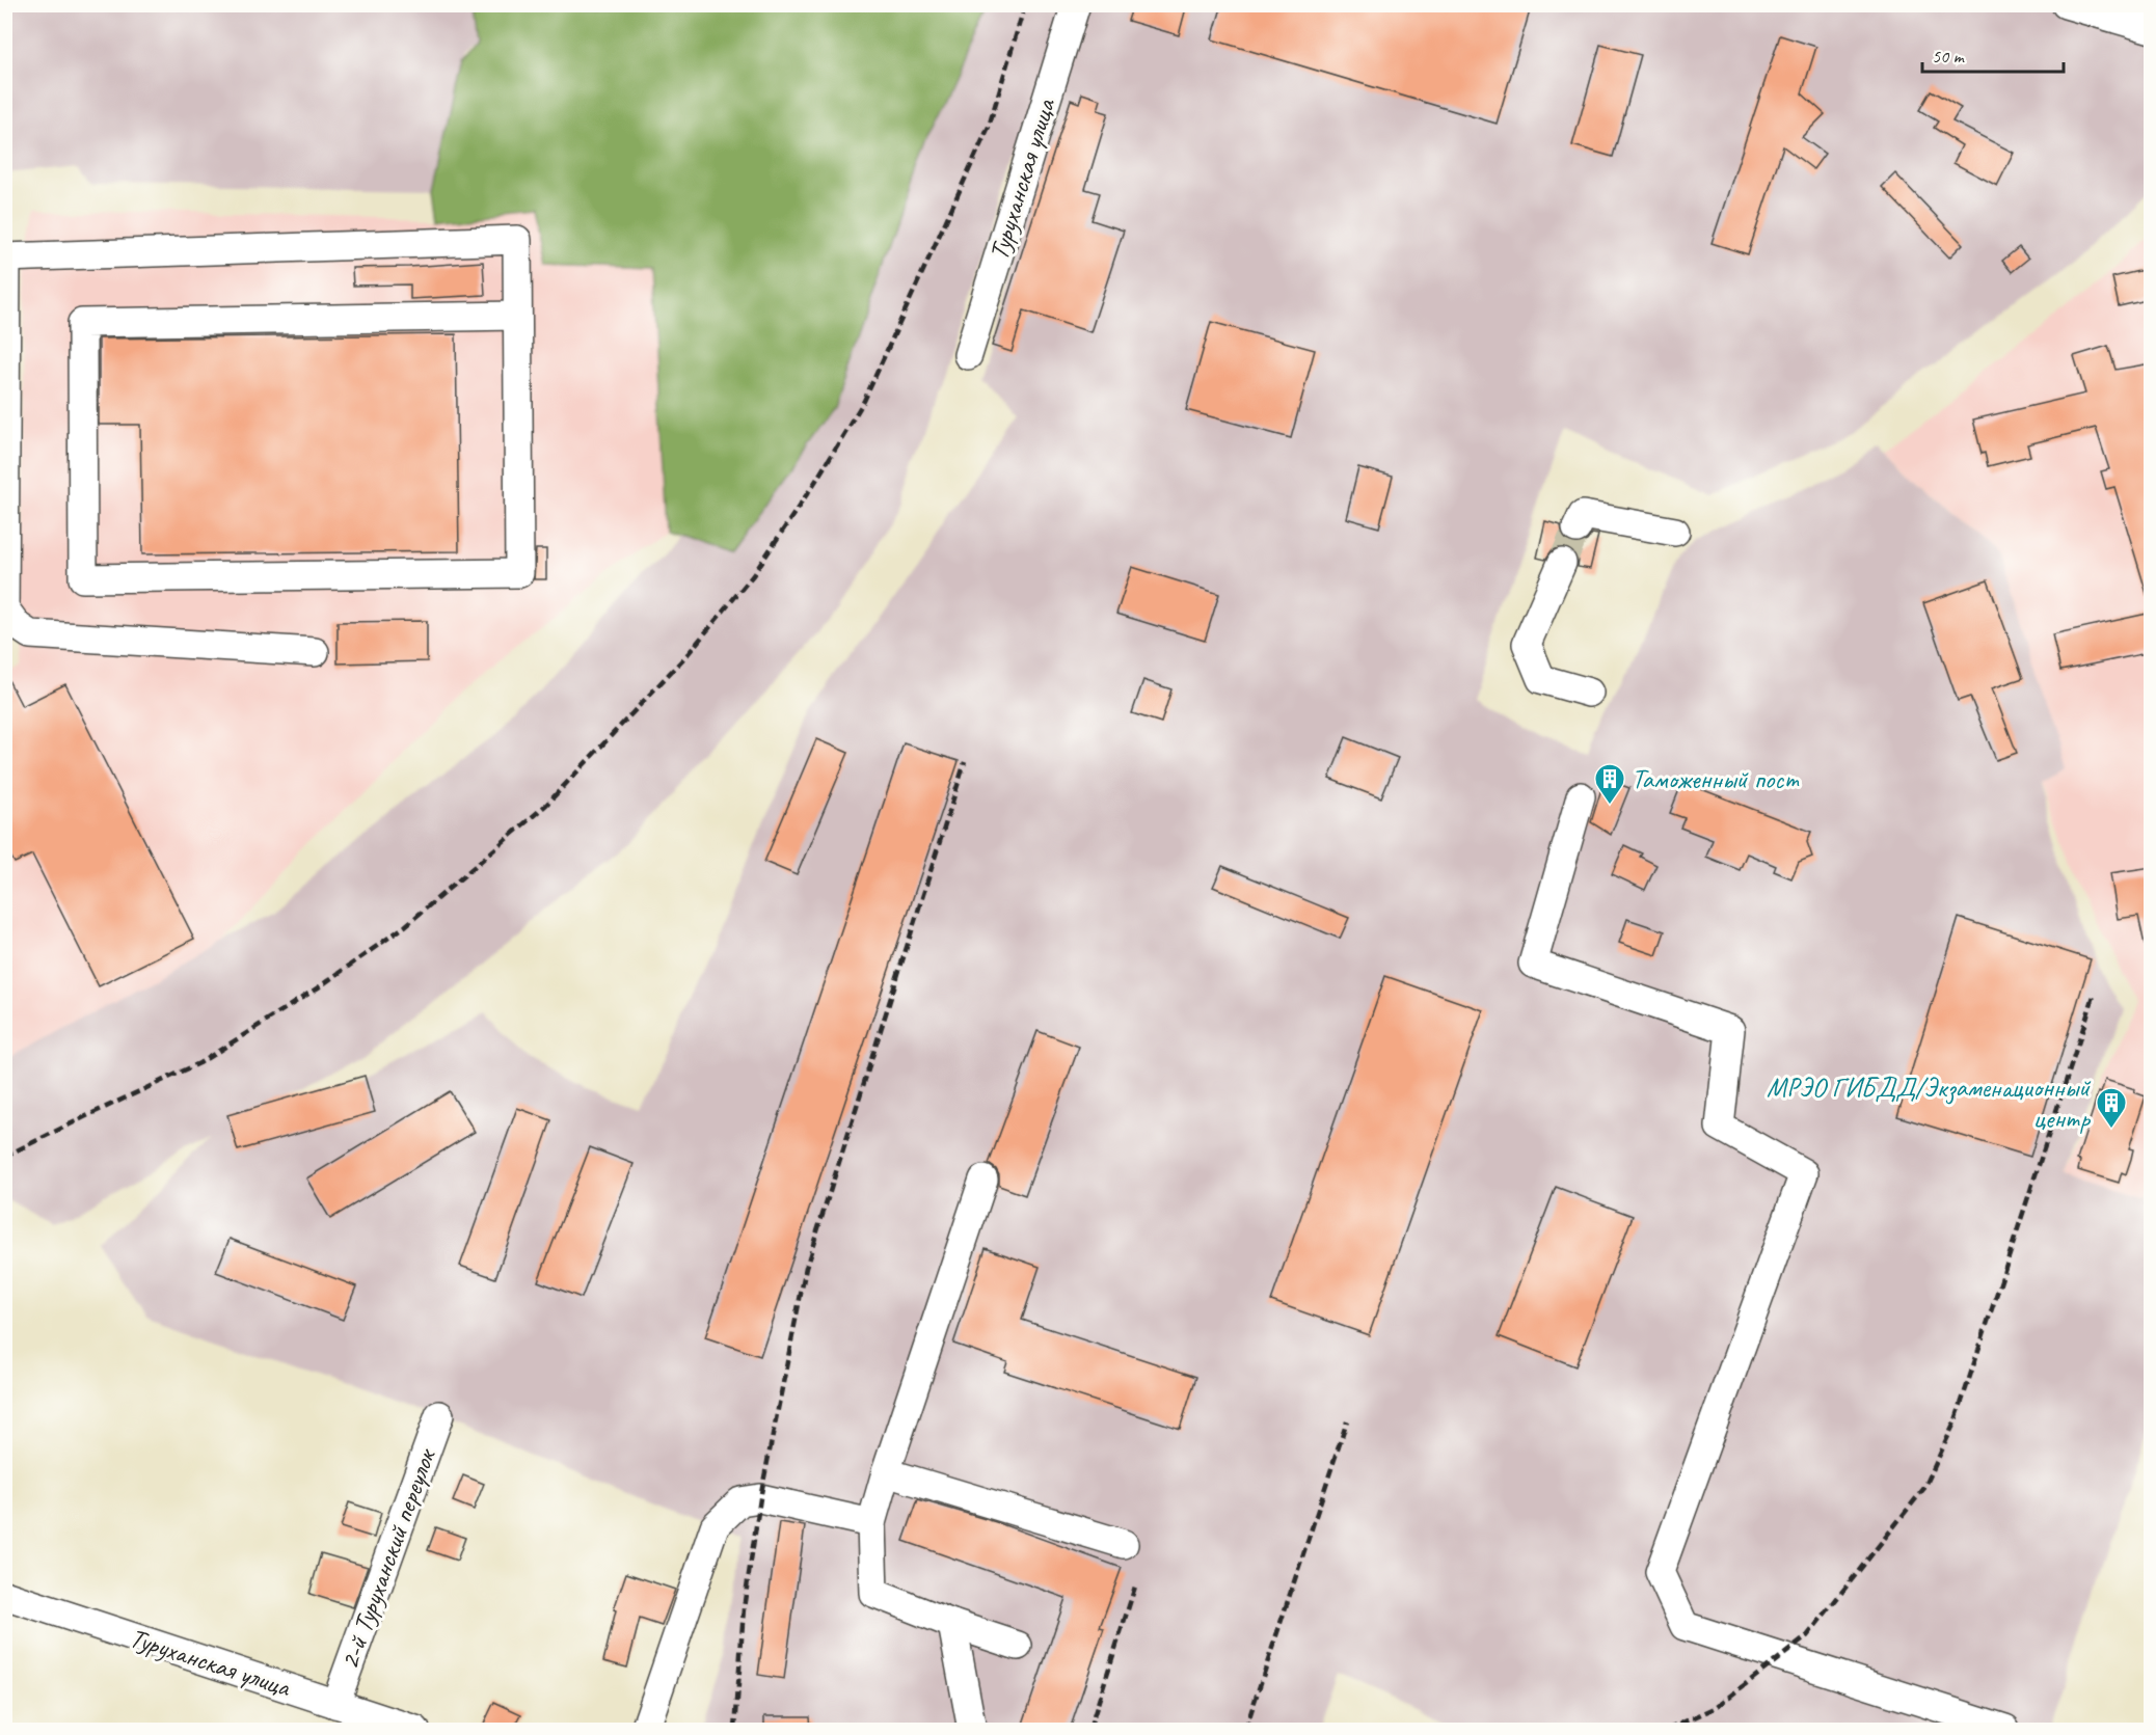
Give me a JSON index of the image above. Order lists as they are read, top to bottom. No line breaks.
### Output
{"streets":{"street":["Туруханская улица","2-й Туруханский переулок"]},"crossings":[["Туруханская улица","2-й Туруханский переулок"]],"places":{"building":["Таможенный пост","МРЭО ГИБДД/Экзаменационный центр"]},"scale_bar":"50 m"}
